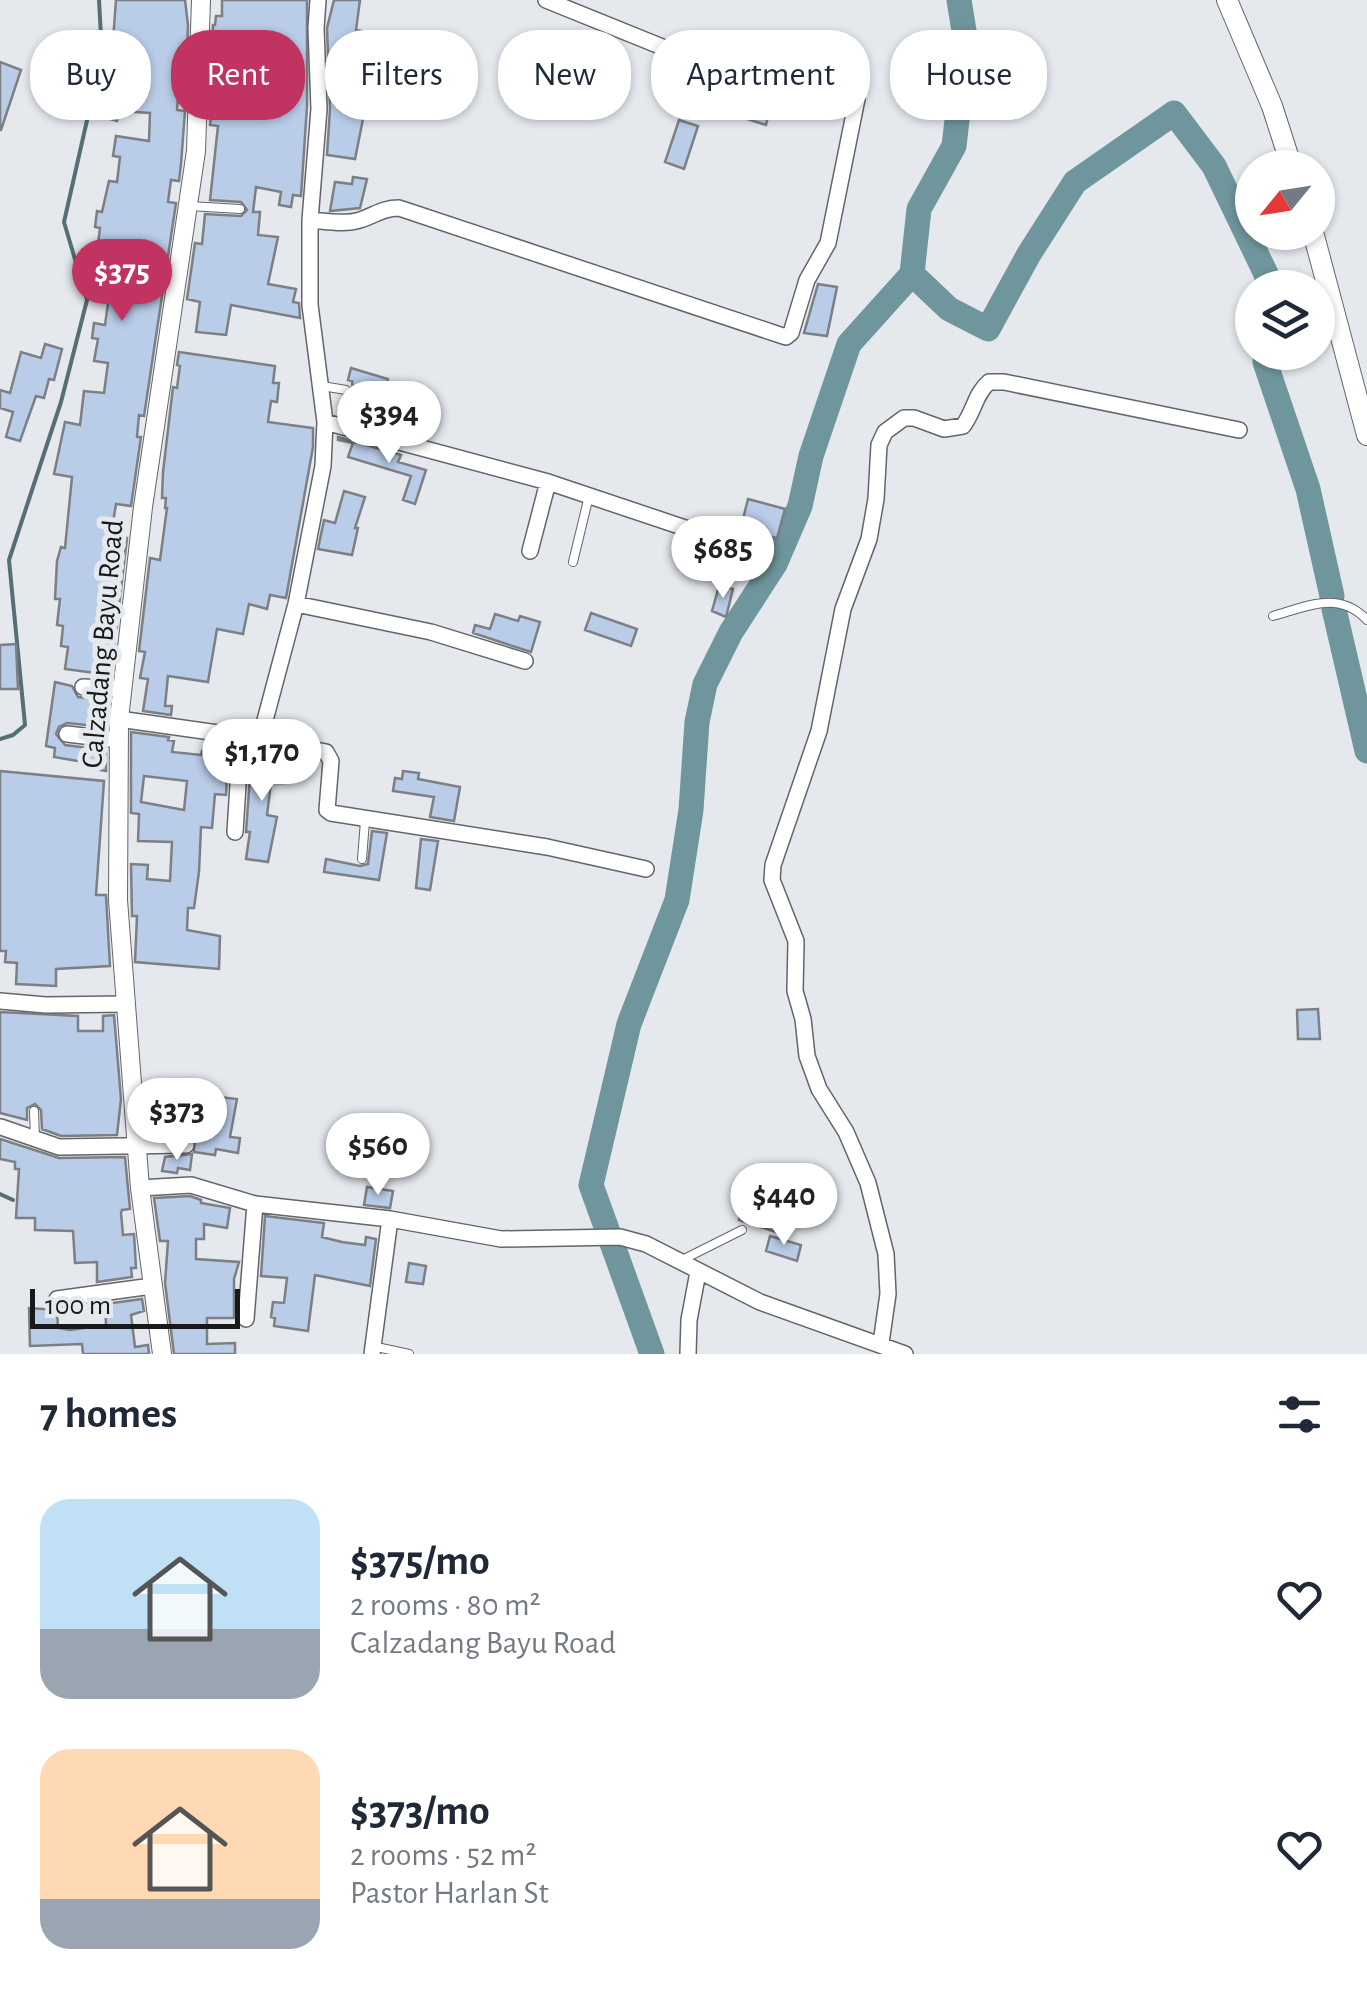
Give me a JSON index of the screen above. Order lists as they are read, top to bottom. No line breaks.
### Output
{"streets":{"street":["Calzadang Bayu Road"]},"scale_bar":"100 m","north":"bottom left","page":{"chip":["Buy","Rent","Filters","New","Apartment","House"],"price":["$375","$394","$685","$1,170","$373","$560","$440"],"scale":"100 m","heading":"7 homes","list":[{"name":"$375/mo","note":"2 rooms · 80 m² · Calzadang Bayu Road"},{"name":"$373/mo","note":"2 rooms · 52 m² · Pastor Harlan St"}]}}
